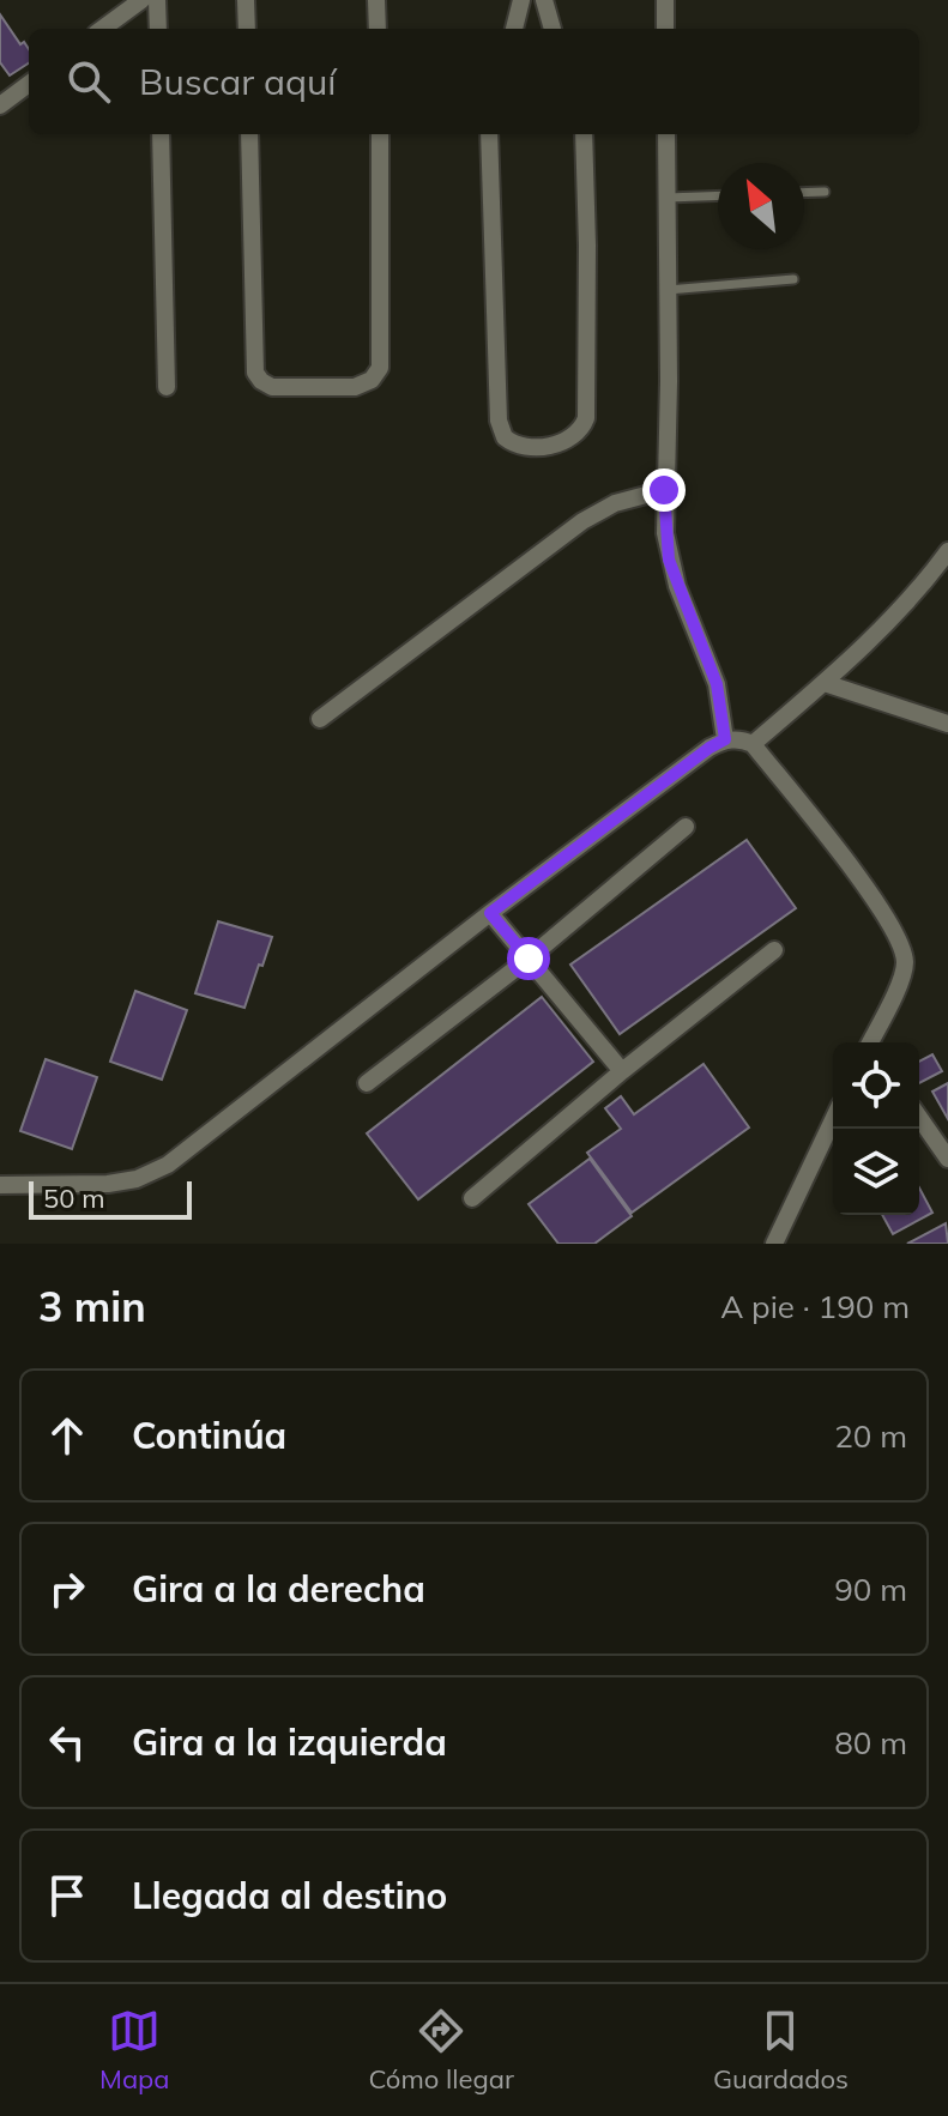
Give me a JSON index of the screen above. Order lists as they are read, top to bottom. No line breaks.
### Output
{"scale_bar":"50 m","north":"top left","page":{"search":"Buscar aquí","scale":"50 m","heading":["3 min","A pie · 190 m"],"list":[["Continúa","20 m"],["Gira a la derecha","90 m"],["Gira a la izquierda","80 m"],"Llegada al destino"],"nav":["Mapa","Cómo llegar","Guardados"]}}
